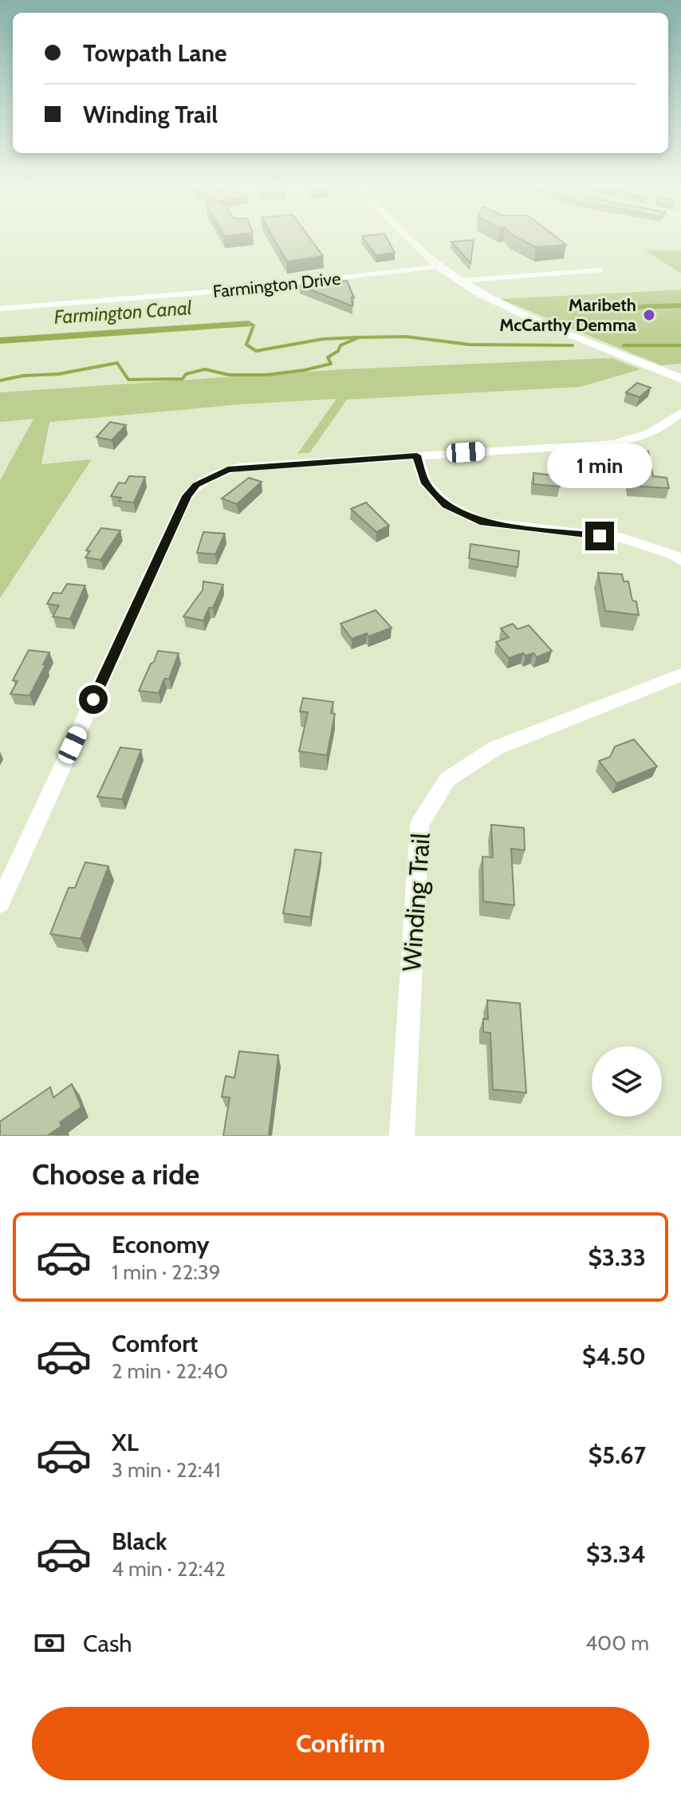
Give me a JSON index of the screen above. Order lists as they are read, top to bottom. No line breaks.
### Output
{"streets":{"street":["Farmington Drive","Winding Trail"]},"water":["Farmington Canal"],"places":["Maribeth McCarthy Demma"],"page":{"banner":["Towpath Lane","Winding Trail"],"bubble":"1 min","heading":"Choose a ride","list":[{"name":"Economy","note":"1 min · 22:39","value":"$3.33"},{"name":"Comfort","note":"2 min · 22:40","value":"$4.50"},{"name":"XL","note":"3 min · 22:41","value":"$5.67"},{"name":"Black","note":"4 min · 22:42","value":"$3.34"}],"pay":["Cash","400 m"],"buttons":"Confirm"}}
